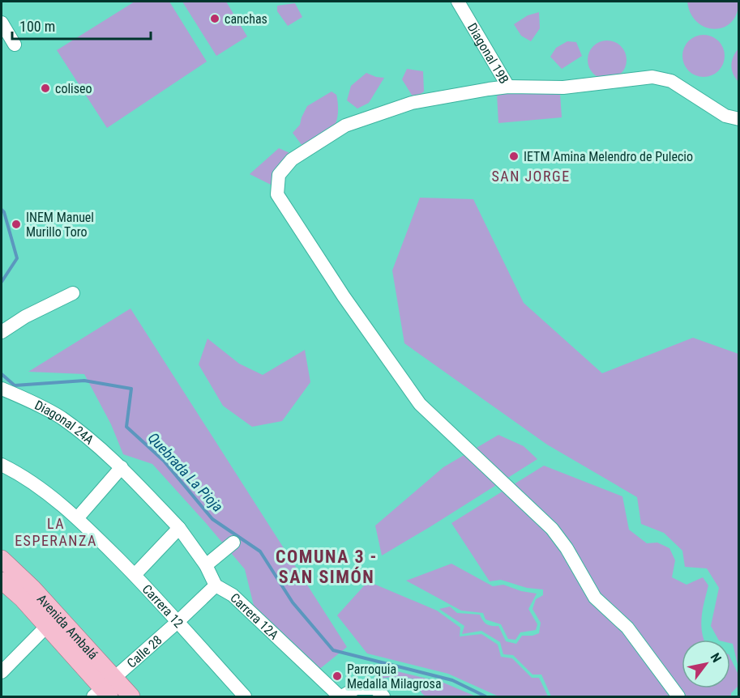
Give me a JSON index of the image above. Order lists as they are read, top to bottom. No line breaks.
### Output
{"streets":{"main road":["Avenida Ambalá"],"street":["Diagonal 19B","Diagonal 24A","Carrera 12","Carrera 12A","Calle 28"]},"crossings":[["Diagonal 24A","Carrera 12A"],["Carrera 12","Calle 28"],["Carrera 12A","Calle 28"],["Avenida Ambalá","Calle 28"]],"districts":["SAN JORGE","LA ESPERANZA","COMUNA 3 - SAN SIMÓN"],"water":["Quebrada La Pioja"],"places":["canchas","coliseo","IETM Amina Melendro de Pulecio","INEM Manuel Murillo Toro","Parroquia Medalla Milagrosa"],"scale_bar":"100 m","north":"top right"}
